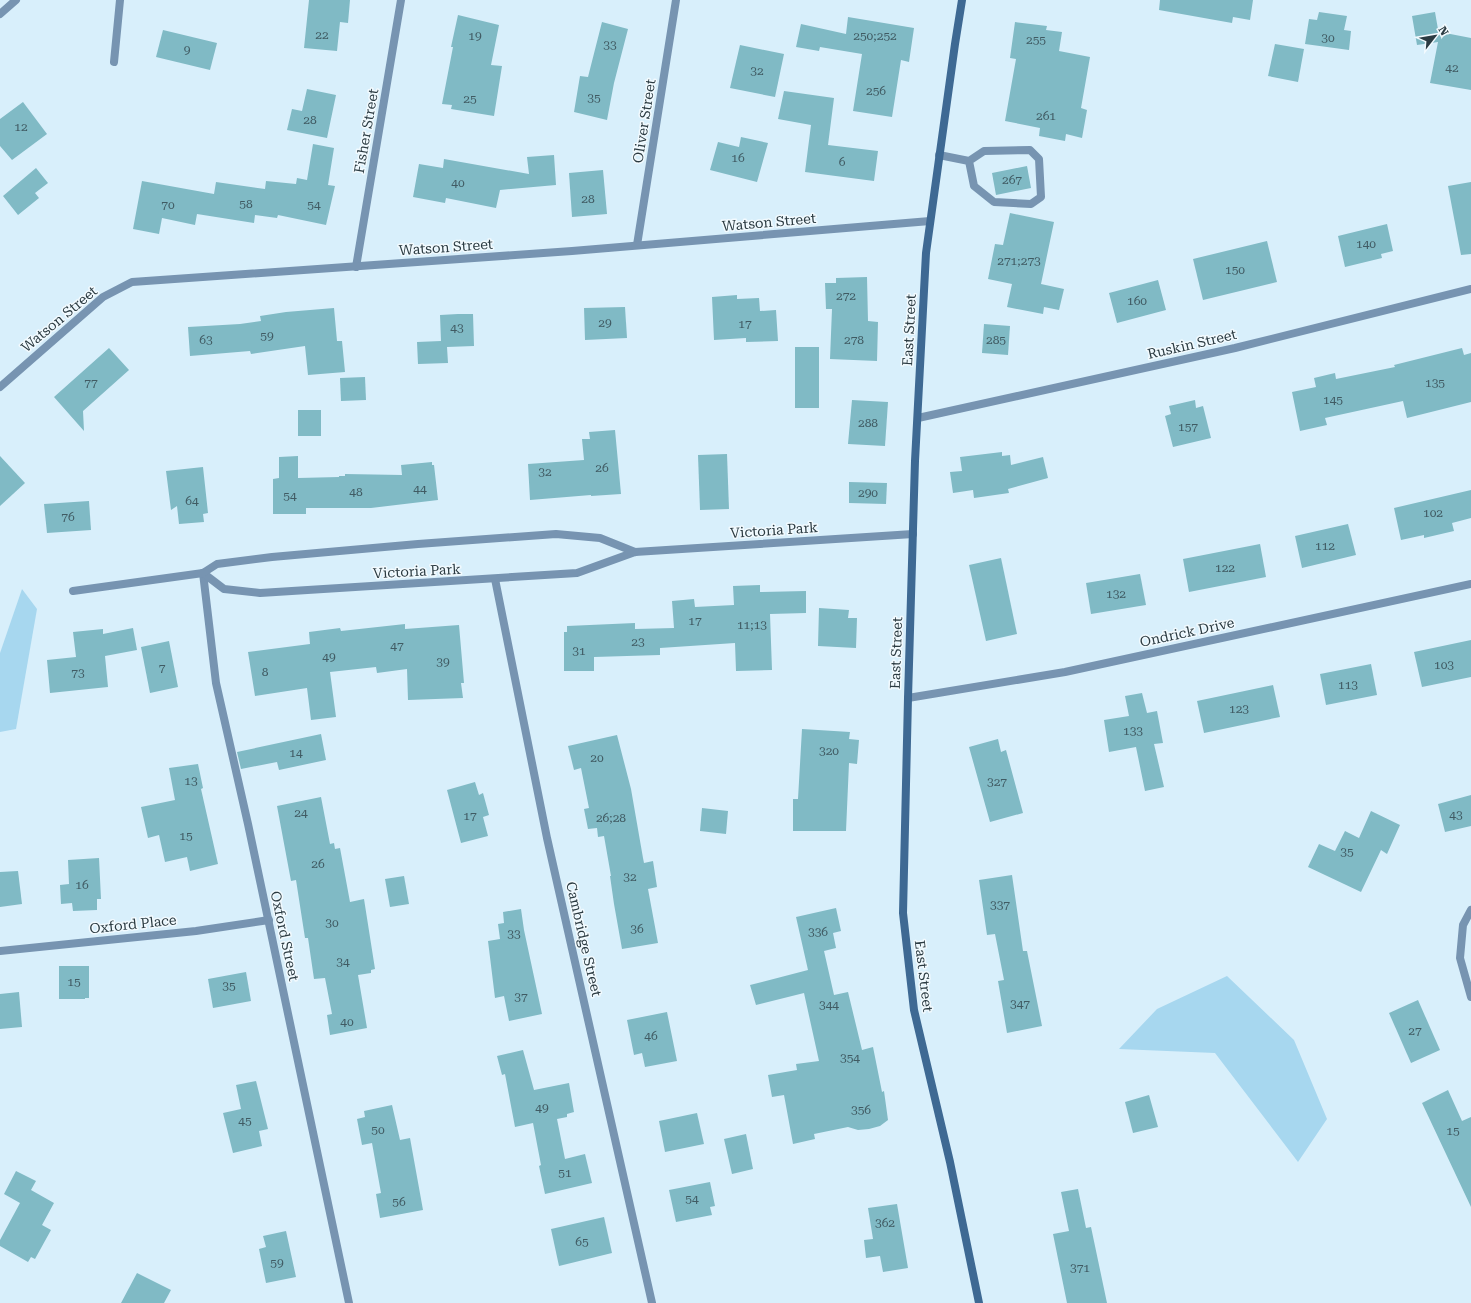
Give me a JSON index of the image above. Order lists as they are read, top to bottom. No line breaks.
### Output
{"streets":{"main road":["East Street"],"street":["Oliver Street","Fisher Street","Watson Street","Ruskin Street","Victoria Park","Ondrick Drive","Oxford Place","Oxford Street","Cambridge Street"]},"crossings":[["Oliver Street","Watson Street"],["Fisher Street","Watson Street"],["Watson Street","East Street"],["East Street","Ruskin Street"],["East Street","Victoria Park"],["East Street","Ondrick Drive"],["Victoria Park","Oxford Street"],["Victoria Park","Cambridge Street"],["Oxford Place","Oxford Street"]],"house_numbers":["22","19","250;252","30","255","33","9","42","32","256","35","25","261","28","12","16","6","267","40","28","58","70","54","140","271;273","150","272","160","29","17","43","59","63","278","285","77","135","145","288","157","26","32","44","48","290","54","64","102","76","112","122","132","17","11;13","23","47","31","49","39","103","7","8","73","113","123","133","320","14","20","13","327","24","43","17","26;28","15","35","26","32","16","337","30","36","336","33","34","15","35","37","347","344","40","27","46","354","49","356","45","50","15","51","54","56","362","65","59","371"],"north":"top right"}
